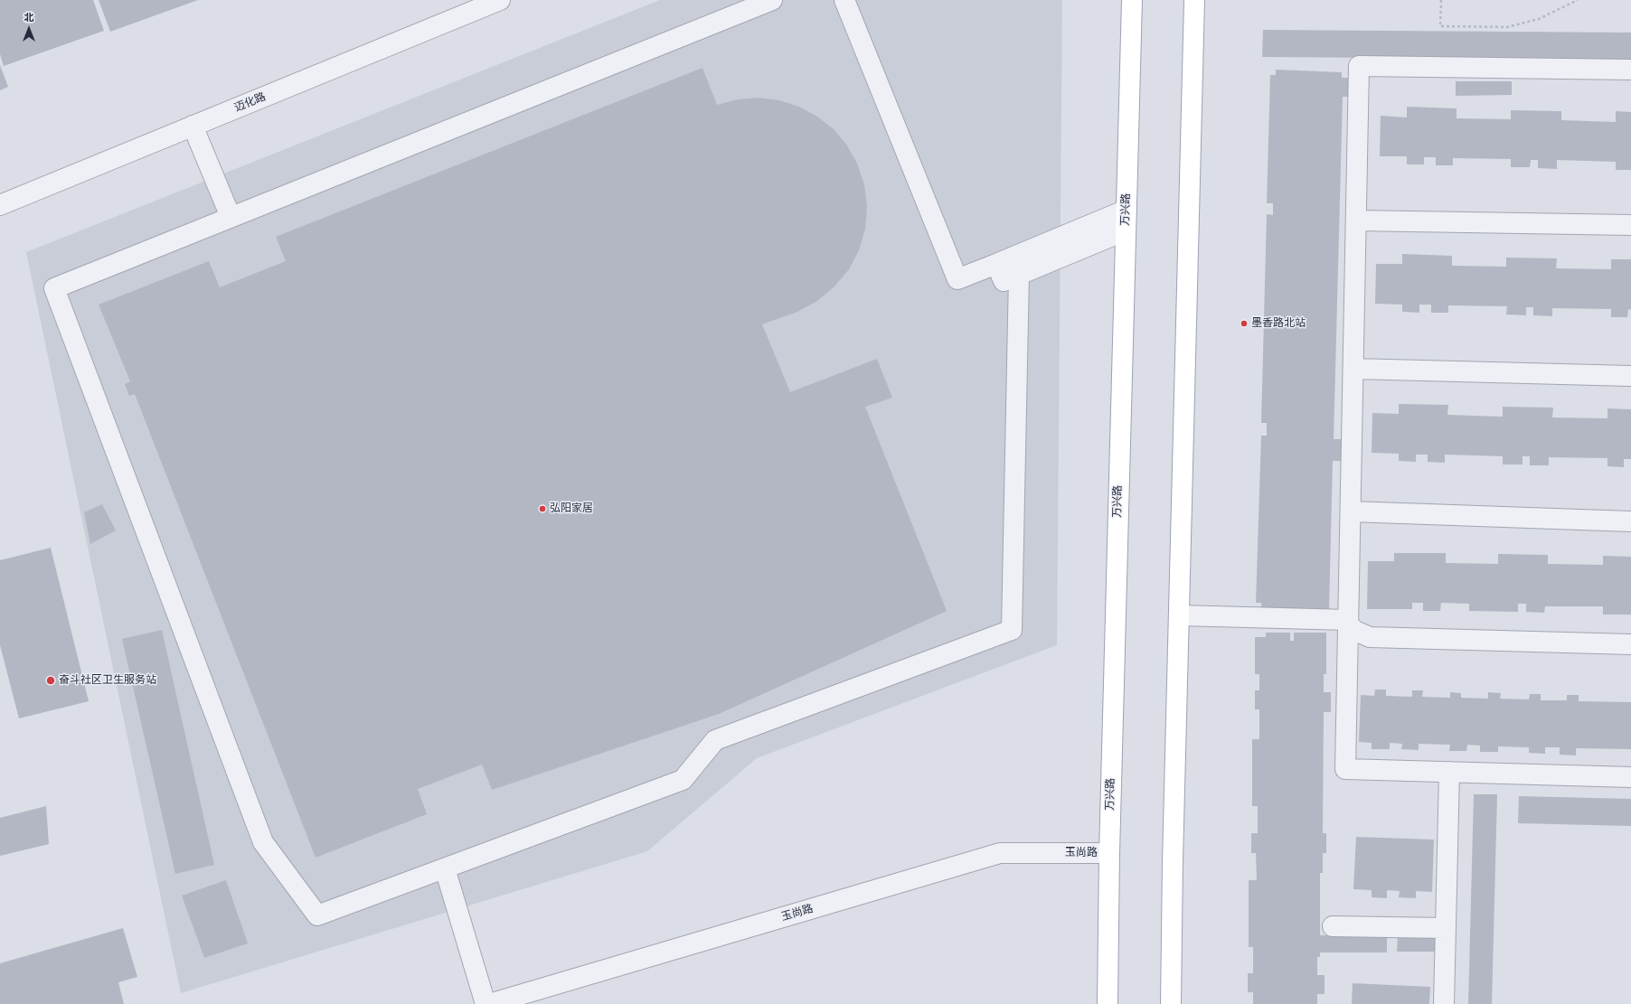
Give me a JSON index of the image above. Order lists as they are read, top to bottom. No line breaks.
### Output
{"streets":{"main road":["万兴路"],"street":["迈化路","玉尚路"]},"crossings":[["万兴路","玉尚路"]],"places":["墨香路北站","弘阳家居","奋斗社区卫生服务站"],"north":"top"}
